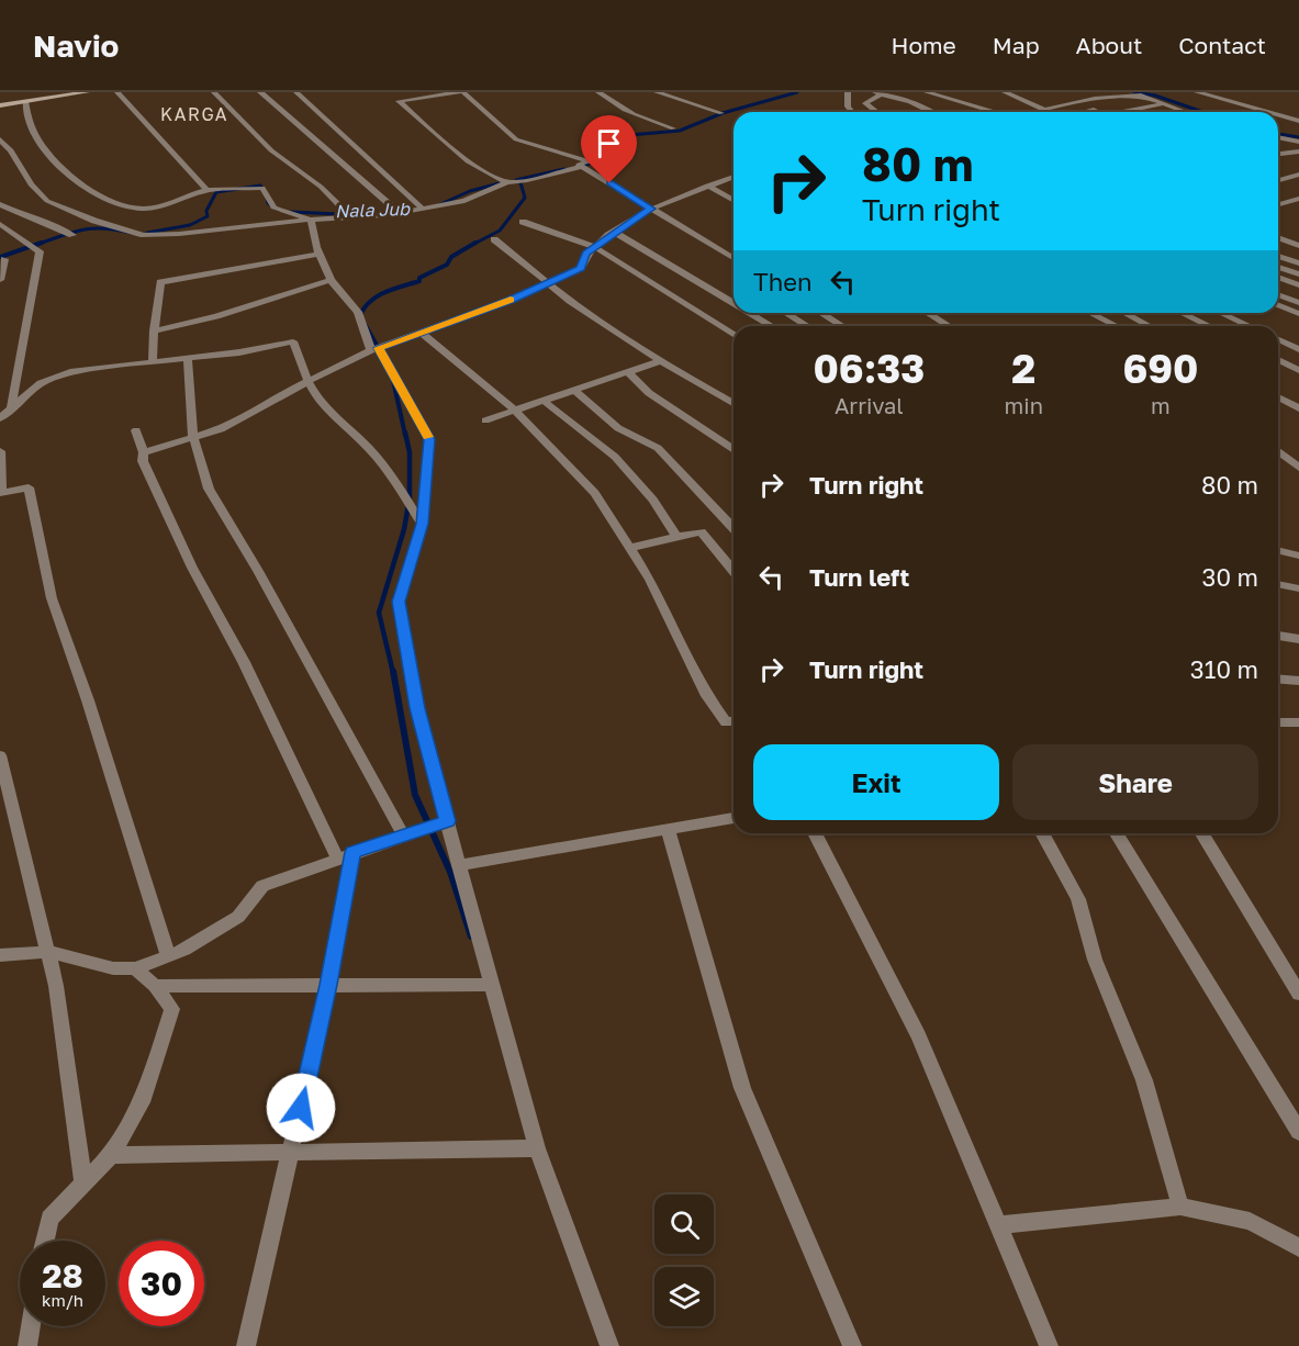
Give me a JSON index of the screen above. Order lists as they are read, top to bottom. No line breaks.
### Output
{"districts":["KARGA"],"water":["Nala Jub"],"page":{"header":"Navio","nav":["Home","Map","About","Contact"],"turn":["80 m","Turn right"],"then":"Then","eta":["06:33","Arrival","2","min","690","m"],"list":[{"name":"Turn right","value":"80 m"},{"name":"Turn left","value":"30 m"},{"name":"Turn right","value":"310 m"}],"buttons":["Exit","Share"],"speed":"28 km/h","limit":"30"}}
